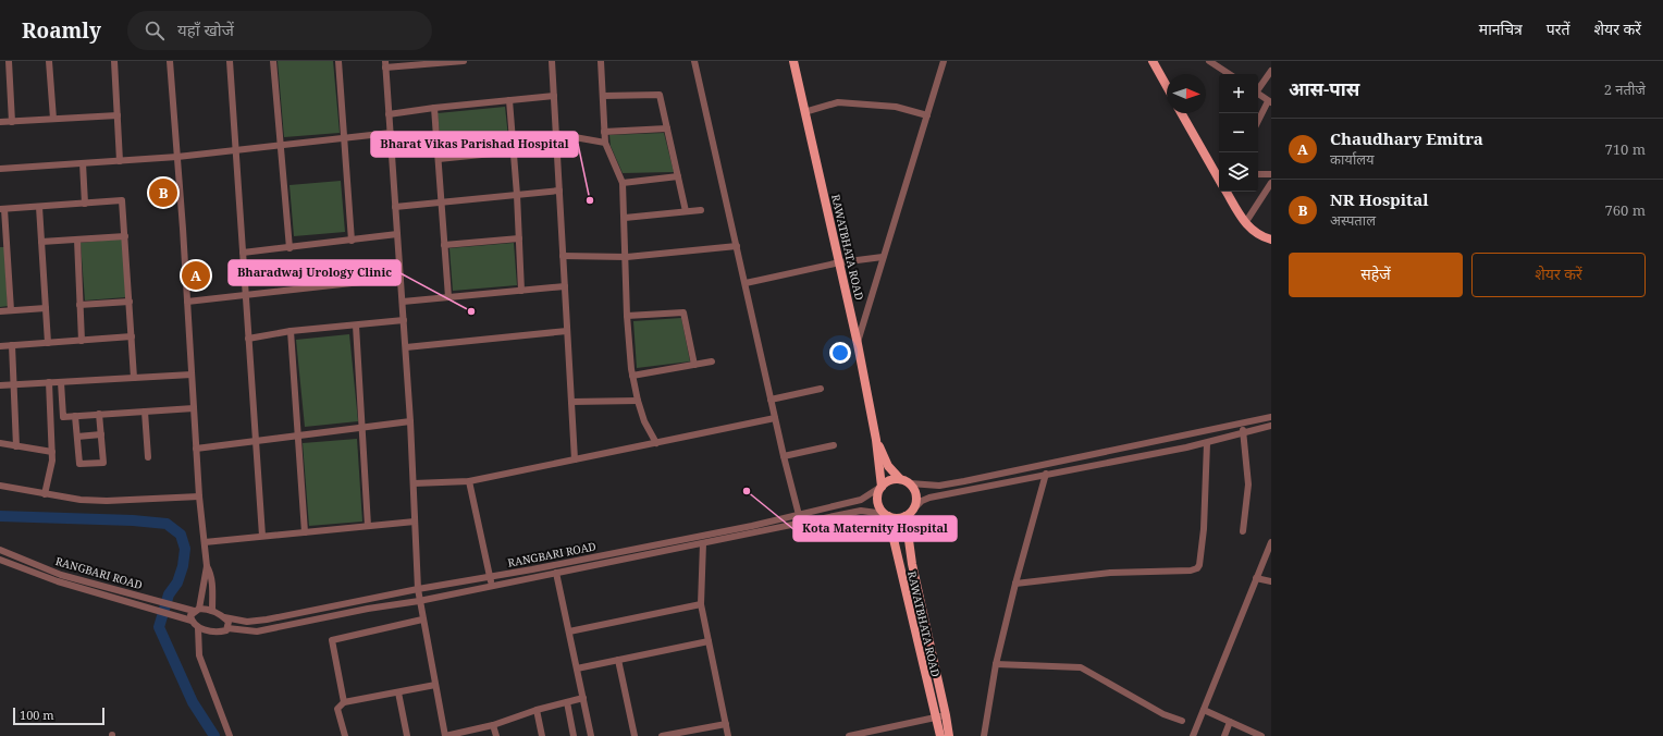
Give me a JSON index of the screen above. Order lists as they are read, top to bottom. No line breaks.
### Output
{"streets":{"main road":["RAWATBHATA ROAD"],"street":["RANGBARI ROAD"]},"crossings":[["RAWATBHATA ROAD","RANGBARI ROAD"]],"places":["Bharat Vikas Parishad Hospital","Bharadwaj Urology Clinic","Kota Maternity Hospital"],"scale_bar":"100 m","north":"right","page":{"header":"Roamly","search":"यहाँ खोजें","nav":["मानचित्र","परतें","शेयर करें"],"heading":["आस-पास","2 नतीजे"],"map_buttons":["+","−"],"list":[{"mark":"A","name":"Chaudhary Emitra","note":"कार्यालय","value":"710 m"},{"mark":"B","name":"NR Hospital","note":"अस्पताल","value":"760 m"}],"pins":["B","A"],"buttons":["सहेजें","शेयर करें"],"scale":"100 m"}}
